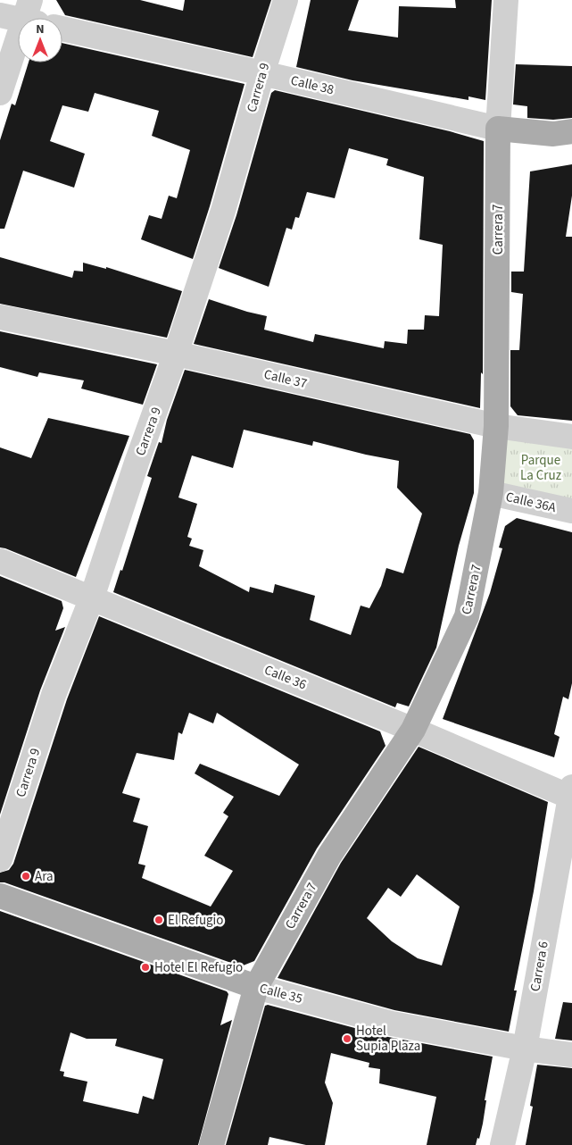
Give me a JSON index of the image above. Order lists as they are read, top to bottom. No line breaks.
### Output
{"streets":{"main road":["Calle 38","Carrera 7","Calle 35"],"street":["Carrera 9","Calle 37","Calle 36A","Calle 36","Carrera 6"]},"crossings":[["Calle 38","Carrera 9"],["Calle 38","Carrera 7"],["Carrera 9","Calle 37"],["Carrera 9","Calle 36"],["Carrera 7","Calle 37"],["Carrera 7","Calle 36A"],["Carrera 7","Calle 36"],["Carrera 7","Calle 35"],["Calle 36","Carrera 6"],["Carrera 6","Calle 35"]],"parks":["Parque La Cruz"],"places":["Ara","El Refugio","Hotel El Refugio","Hotel Supia Plaza"],"north":"top"}
